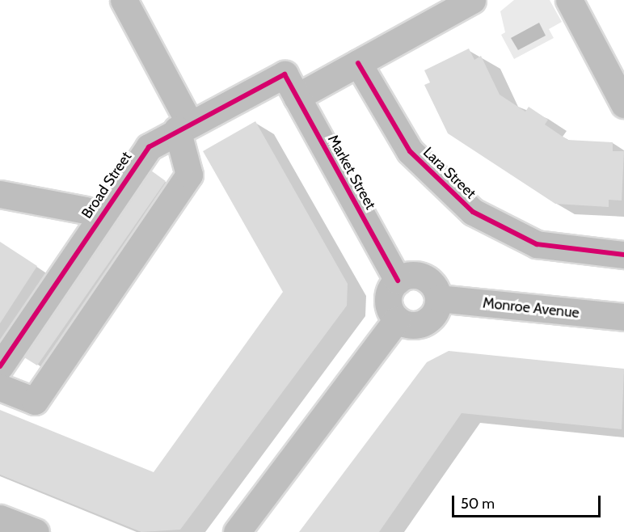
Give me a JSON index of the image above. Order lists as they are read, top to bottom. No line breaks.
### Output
{"streets":{"street":["Market Street","Lara Street","Broad Street","Monroe Avenue"]},"crossings":[["Market Street","Broad Street"],["Market Street","Monroe Avenue"]],"scale_bar":"50 m"}
